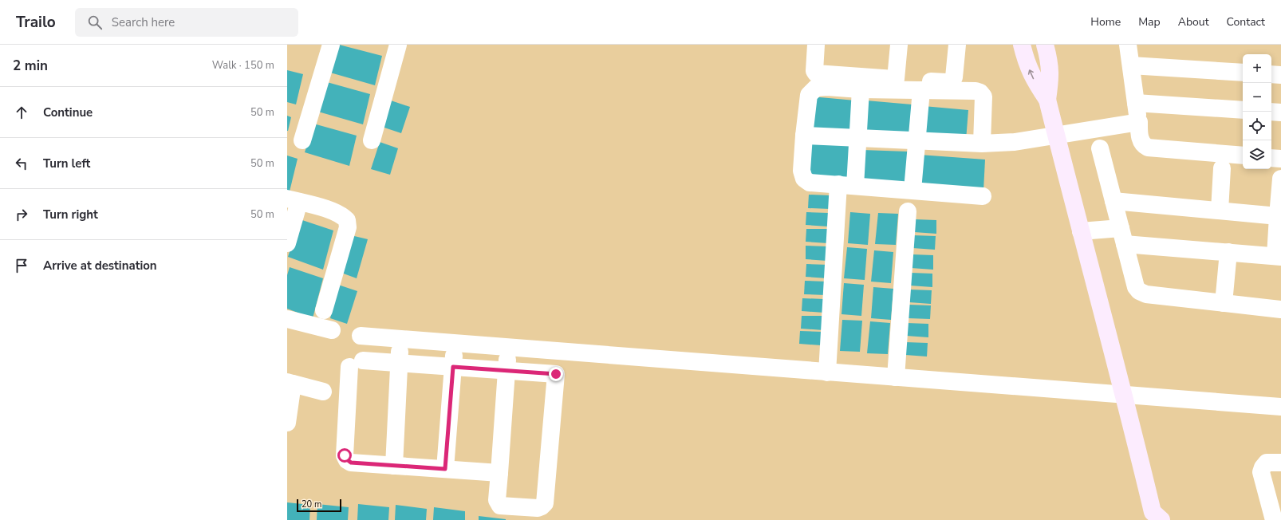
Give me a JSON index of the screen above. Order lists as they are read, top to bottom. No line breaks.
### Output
{"scale_bar":"20 m","page":{"header":"Trailo","search":"Search here","nav":["Home","Map","About","Contact"],"heading":["2 min","Walk · 150 m"],"map_buttons":["+","−"],"list":[["Continue","50 m"],["Turn left","50 m"],["Turn right","50 m"],"Arrive at destination"],"scale":"20 m"}}
